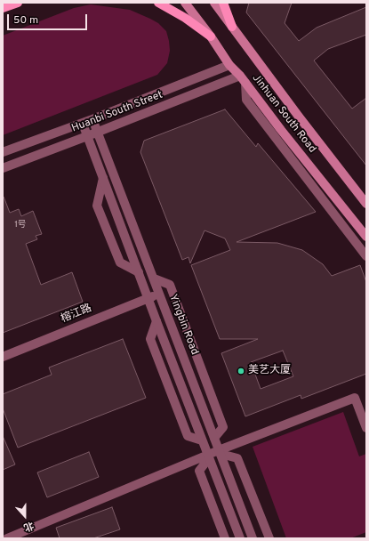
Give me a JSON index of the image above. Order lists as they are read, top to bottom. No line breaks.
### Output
{"streets":{"main road":["Jinhuan South Road"],"street":["Huanbi South Street","榕江路","Yingbin Road"]},"crossings":[["Huanbi South Street","Jinhuan South Road"],["Huanbi South Street","Yingbin Road"],["榕江路","Yingbin Road"]],"places":["美艺大厦"],"house_numbers":["1号"],"scale_bar":"50 m","north":"bottom"}
